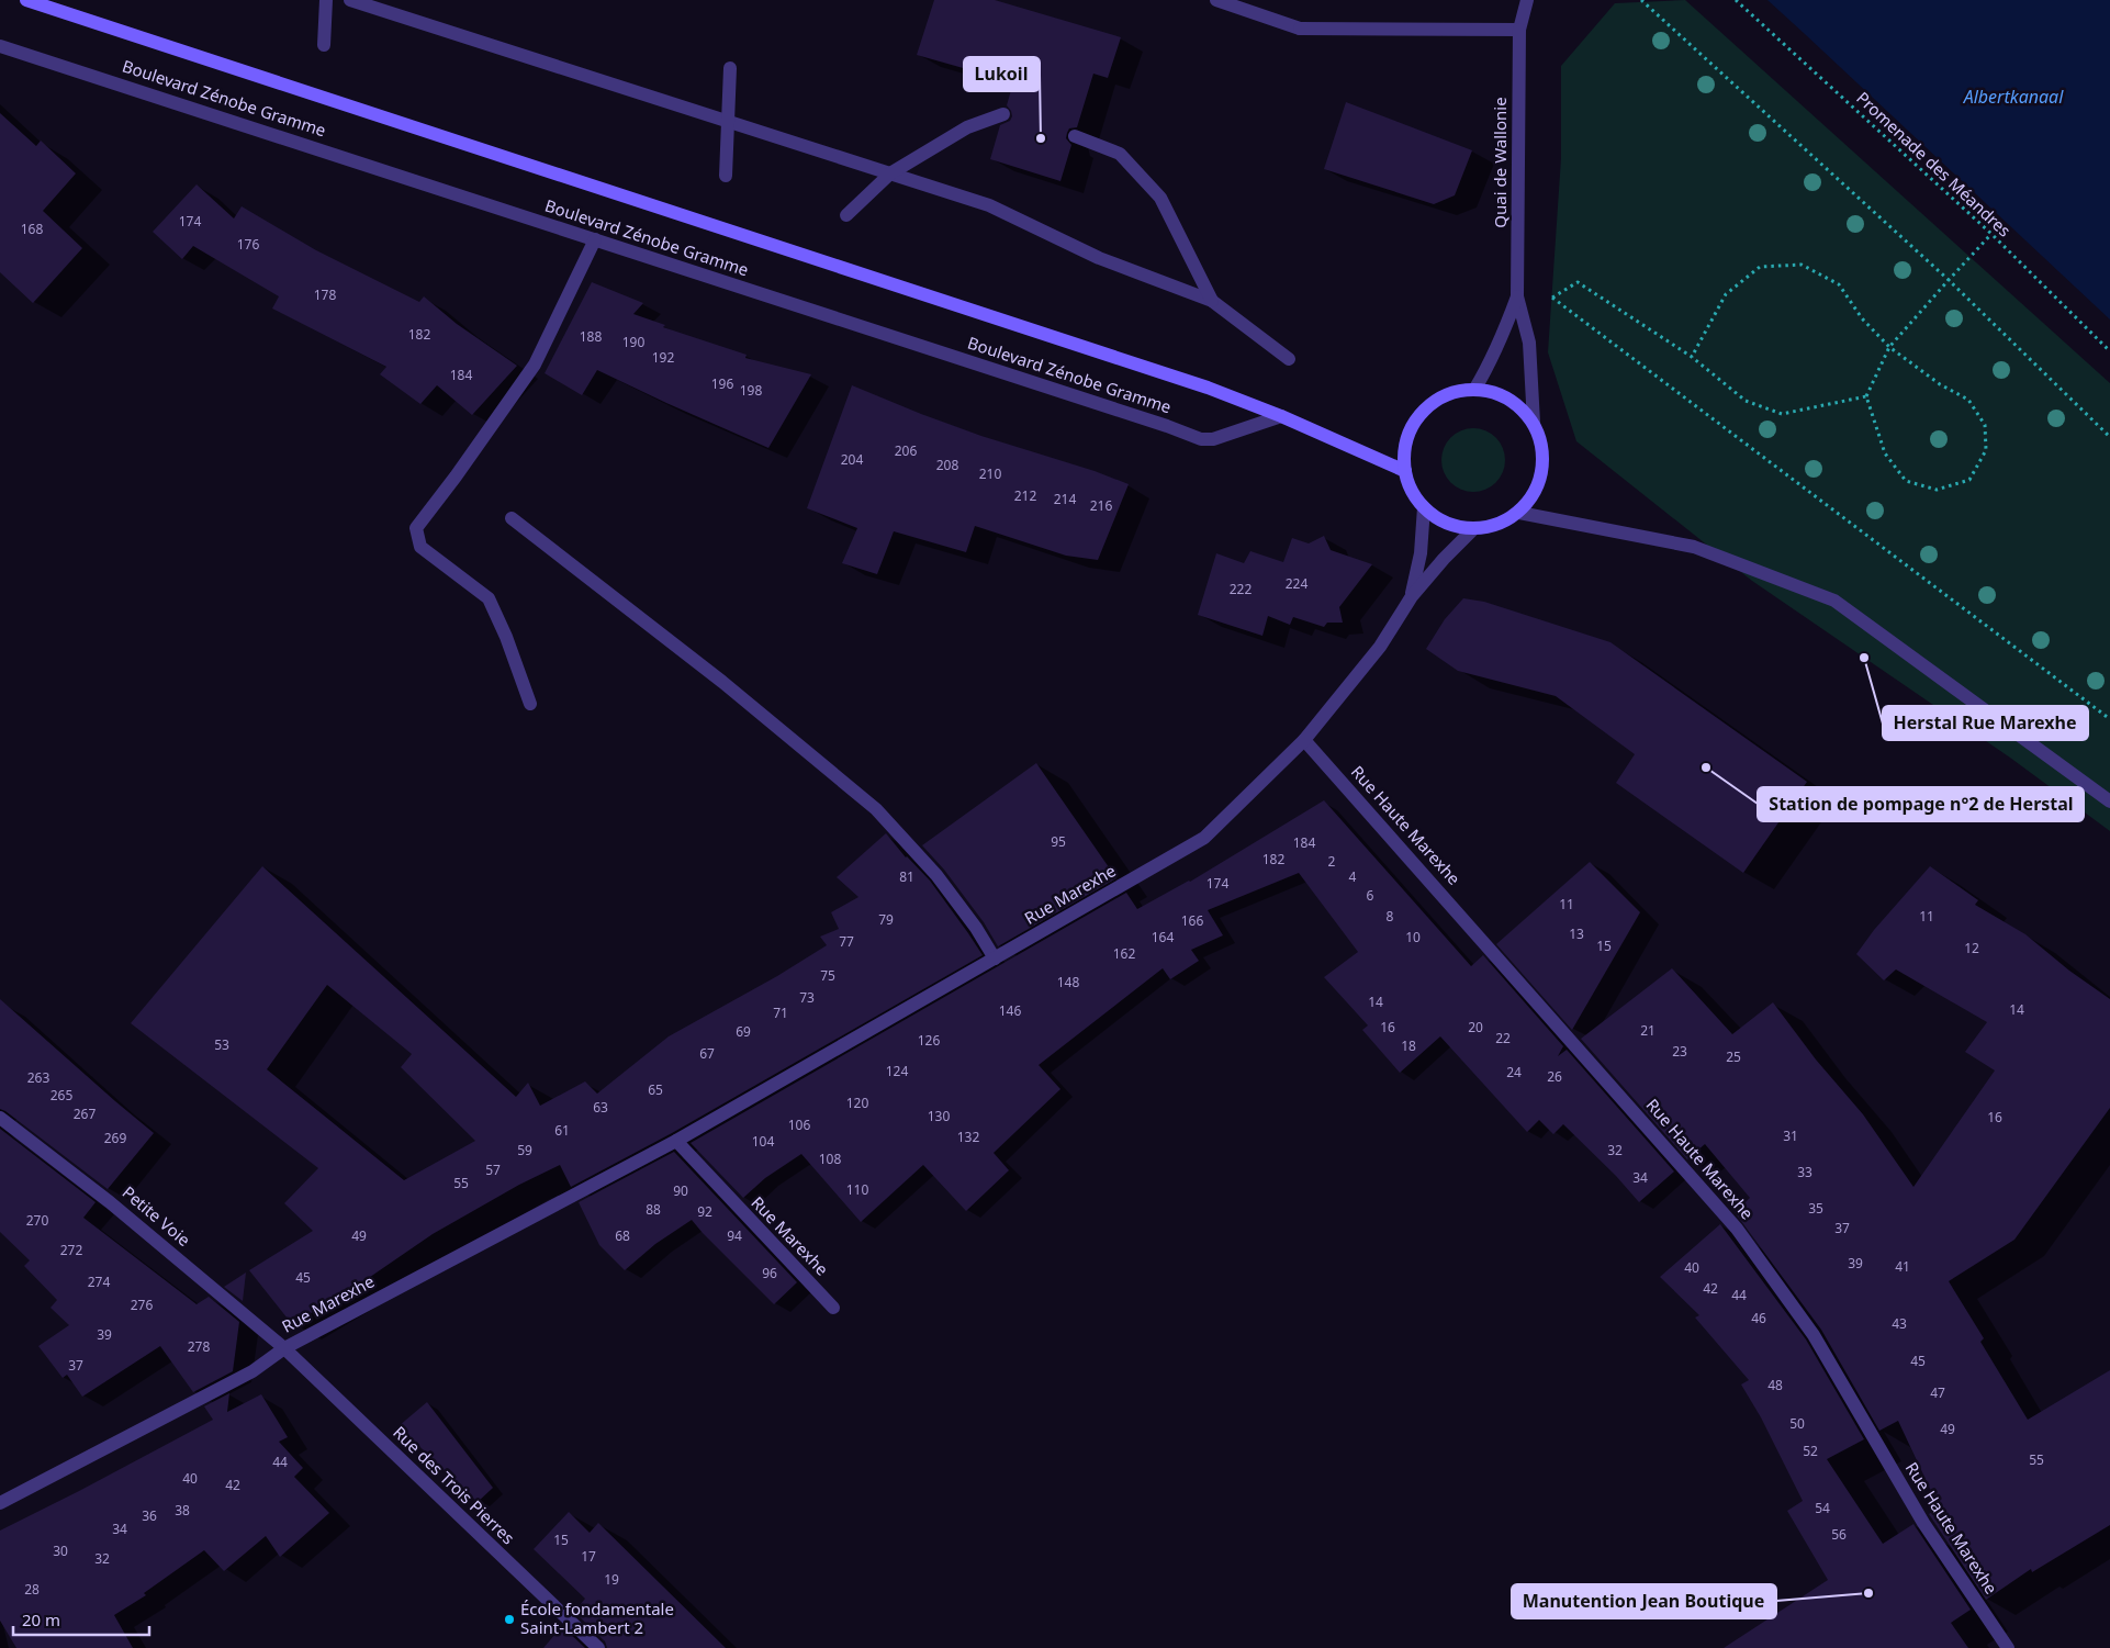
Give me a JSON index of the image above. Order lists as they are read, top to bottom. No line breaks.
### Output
{"streets":{"main road":["Boulevard Zénobe Gramme"],"street":["Quai de Wallonie","Rue Haute Marexhe","Rue Marexhe","Petite Voie","Rue des Trois Pierres"],"path":["Promenade des Méandres"]},"crossings":[["Boulevard Zénobe Gramme","Quai de Wallonie"],["Boulevard Zénobe Gramme","Rue Marexhe"],["Quai de Wallonie","Rue Marexhe"],["Rue Haute Marexhe","Rue Marexhe"],["Rue Marexhe","Petite Voie"],["Rue Marexhe","Rue des Trois Pierres"],["Petite Voie","Rue des Trois Pierres"]],"water":["Albertkanaal"],"places":["Lukoil","Herstal Rue Marexhe","Station de pompage n°2 de Herstal","Manutention Jean Boutique","École fondamentale Saint-Lambert 2"],"house_numbers":["174","168","176","178","182","188","190","192","184","196","198","206","204","208","210","212","214","216","224","222","95","184","182","2","81","4","174","6","11","8","11","79","166","13","164","10","77","15","12","162","75","148","73","14","14","146","71","16","20","21","69","22","126","53","18","23","67","25","124","24","26","263","65","265","120","63","267","130","16","106","61","31","132","269","104","59","32","108","57","33","34","55","110","90","35","88","92","270","37","49","68","94","272","39","41","40","96","45","274","42","44","276","46","43","39","278","45","37","48","47","50","49","52","55","44","40","42","54","38","36","34","56","15","30","17","32","19","28"],"scale_bar":"20 m"}
